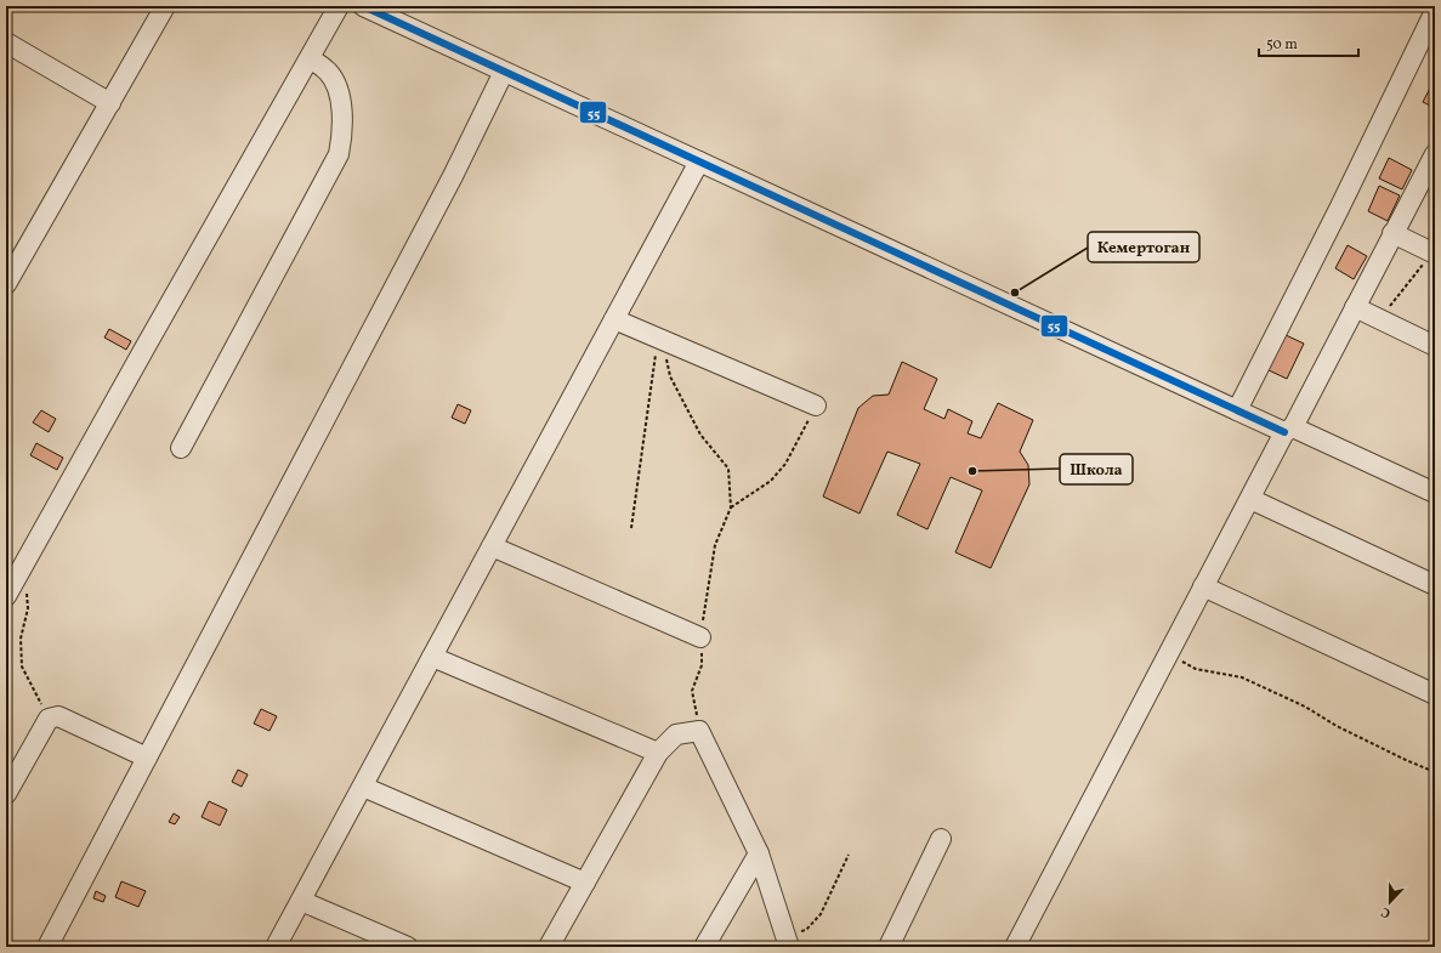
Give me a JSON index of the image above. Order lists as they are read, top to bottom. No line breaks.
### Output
{"places":["Кемертоган","Школа"],"lines":["transit line 55"],"scale_bar":"50 m","north":"bottom"}
